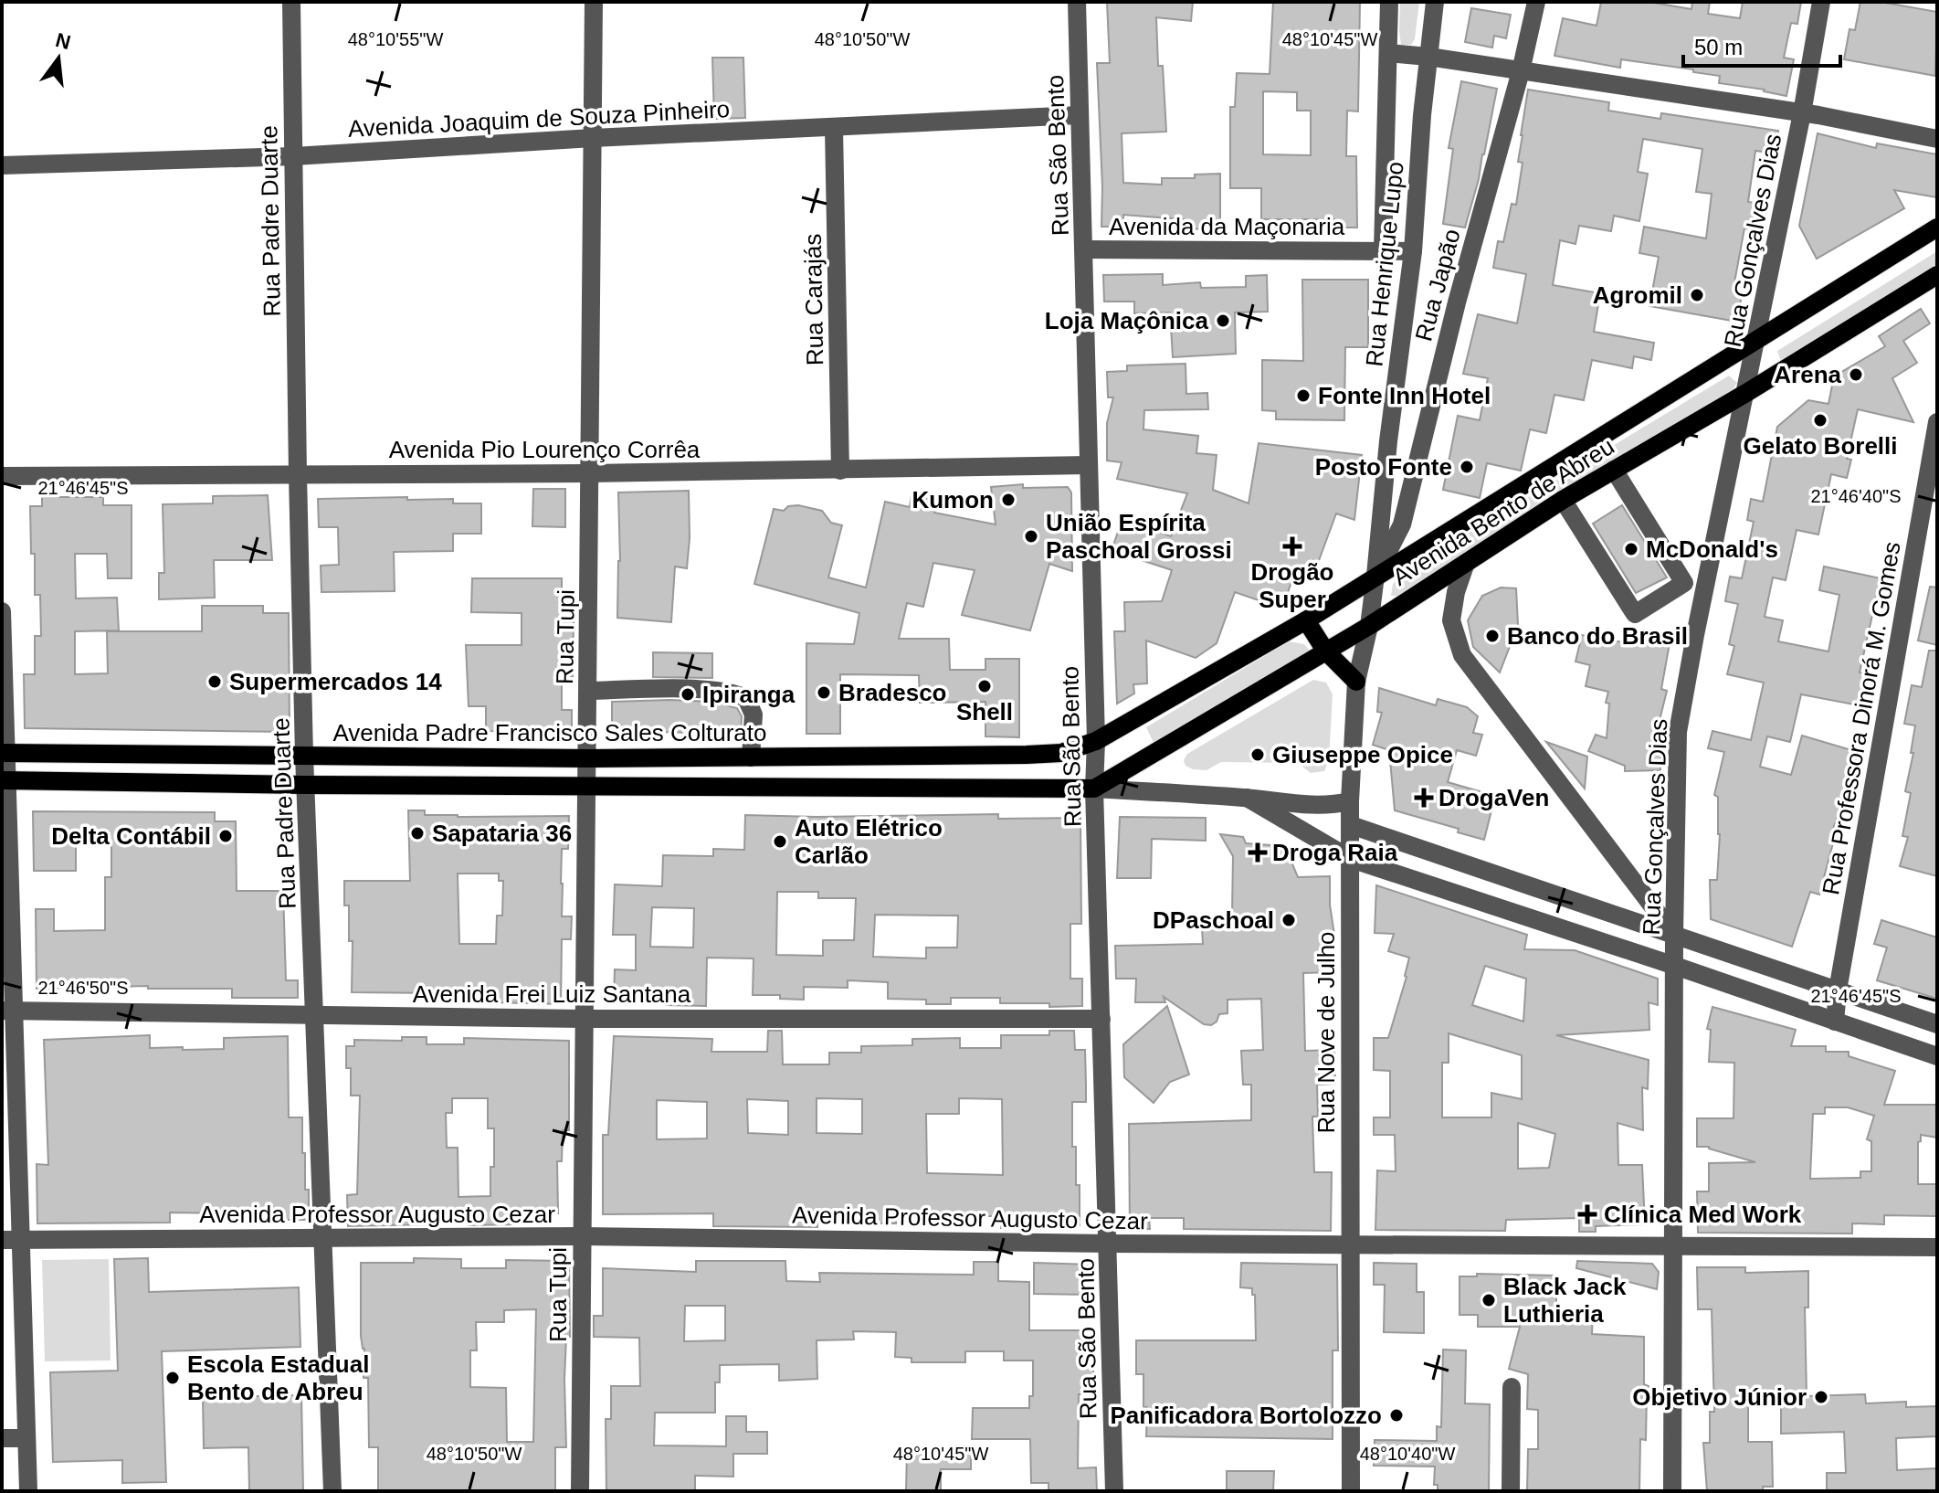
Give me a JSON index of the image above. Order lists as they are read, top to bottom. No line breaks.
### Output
{"streets":{"main road":["Avenida Bento de Abreu","Avenida Padre Francisco Sales Colturato"],"street":["Avenida Joaquim de Souza Pinheiro","Rua São Bento","Rua Padre Duarte","Avenida da Maçonaria","Rua Gonçalves Dias","Rua Henrique Lupo","Rua Japão","Rua Carajás","Avenida Pio Lourenço Corrêa","Rua Tupi","Rua Professora Dinorá M. Gomes","Avenida Frei Luiz Santana","Rua Nove de Julho","Avenida Professor Augusto Cezar"]},"crossings":[["Avenida Joaquim de Souza Pinheiro","Rua São Bento"],["Avenida Joaquim de Souza Pinheiro","Rua Padre Duarte"],["Avenida Joaquim de Souza Pinheiro","Rua Carajás"],["Avenida Joaquim de Souza Pinheiro","Rua Tupi"],["Rua São Bento","Avenida da Maçonaria"],["Rua São Bento","Avenida Pio Lourenço Corrêa"],["Rua São Bento","Avenida Bento de Abreu"],["Rua São Bento","Avenida Padre Francisco Sales Colturato"],["Rua São Bento","Avenida Frei Luiz Santana"],["Rua São Bento","Avenida Professor Augusto Cezar"],["Rua Padre Duarte","Avenida Pio Lourenço Corrêa"],["Rua Padre Duarte","Avenida Padre Francisco Sales Colturato"],["Rua Padre Duarte","Avenida Frei Luiz Santana"],["Rua Padre Duarte","Avenida Professor Augusto Cezar"],["Avenida da Maçonaria","Rua Henrique Lupo"],["Rua Gonçalves Dias","Avenida Bento de Abreu"],["Rua Gonçalves Dias","Avenida Professor Augusto Cezar"],["Rua Henrique Lupo","Rua Japão"],["Rua Henrique Lupo","Avenida Bento de Abreu"],["Rua Henrique Lupo","Rua Nove de Julho"],["Rua Japão","Avenida Bento de Abreu"],["Rua Japão","Rua Nove de Julho"],["Rua Carajás","Avenida Pio Lourenço Corrêa"],["Avenida Pio Lourenço Corrêa","Rua Tupi"],["Avenida Bento de Abreu","Avenida Padre Francisco Sales Colturato"],["Avenida Bento de Abreu","Rua Nove de Julho"],["Rua Tupi","Avenida Padre Francisco Sales Colturato"],["Rua Tupi","Avenida Frei Luiz Santana"],["Rua Tupi","Avenida Professor Augusto Cezar"],["Rua Nove de Julho","Avenida Professor Augusto Cezar"]],"places":{"other":["Agromil","Loja Maçônica","Arena","Fonte Inn Hotel","Gelato Borelli","Posto Fonte","Kumon","União Espírita Paschoal Grossi","McDonald's","Banco do Brasil","Supermercados 14","Shell","Bradesco","Ipiranga","Giuseppe Opice","Sapataria 36","Delta Contábil","Auto Elétrico Carlão","DPaschoal","Black Jack Luthieria","Escola Estadual Bento de Abreu","Objetivo Júnior","Panificadora Bortolozzo"],"health":["Drogão Super","DrogaVen","Droga Raia","Clínica Med Work"]},"scale_bar":"50 m","north":"top","coordinates":["48°10'55\"W","48°10'50\"W","48°10'45\"W","21°46'45\"S","21°46'40\"S","21°46'50\"S","48°10'40\"W"]}
